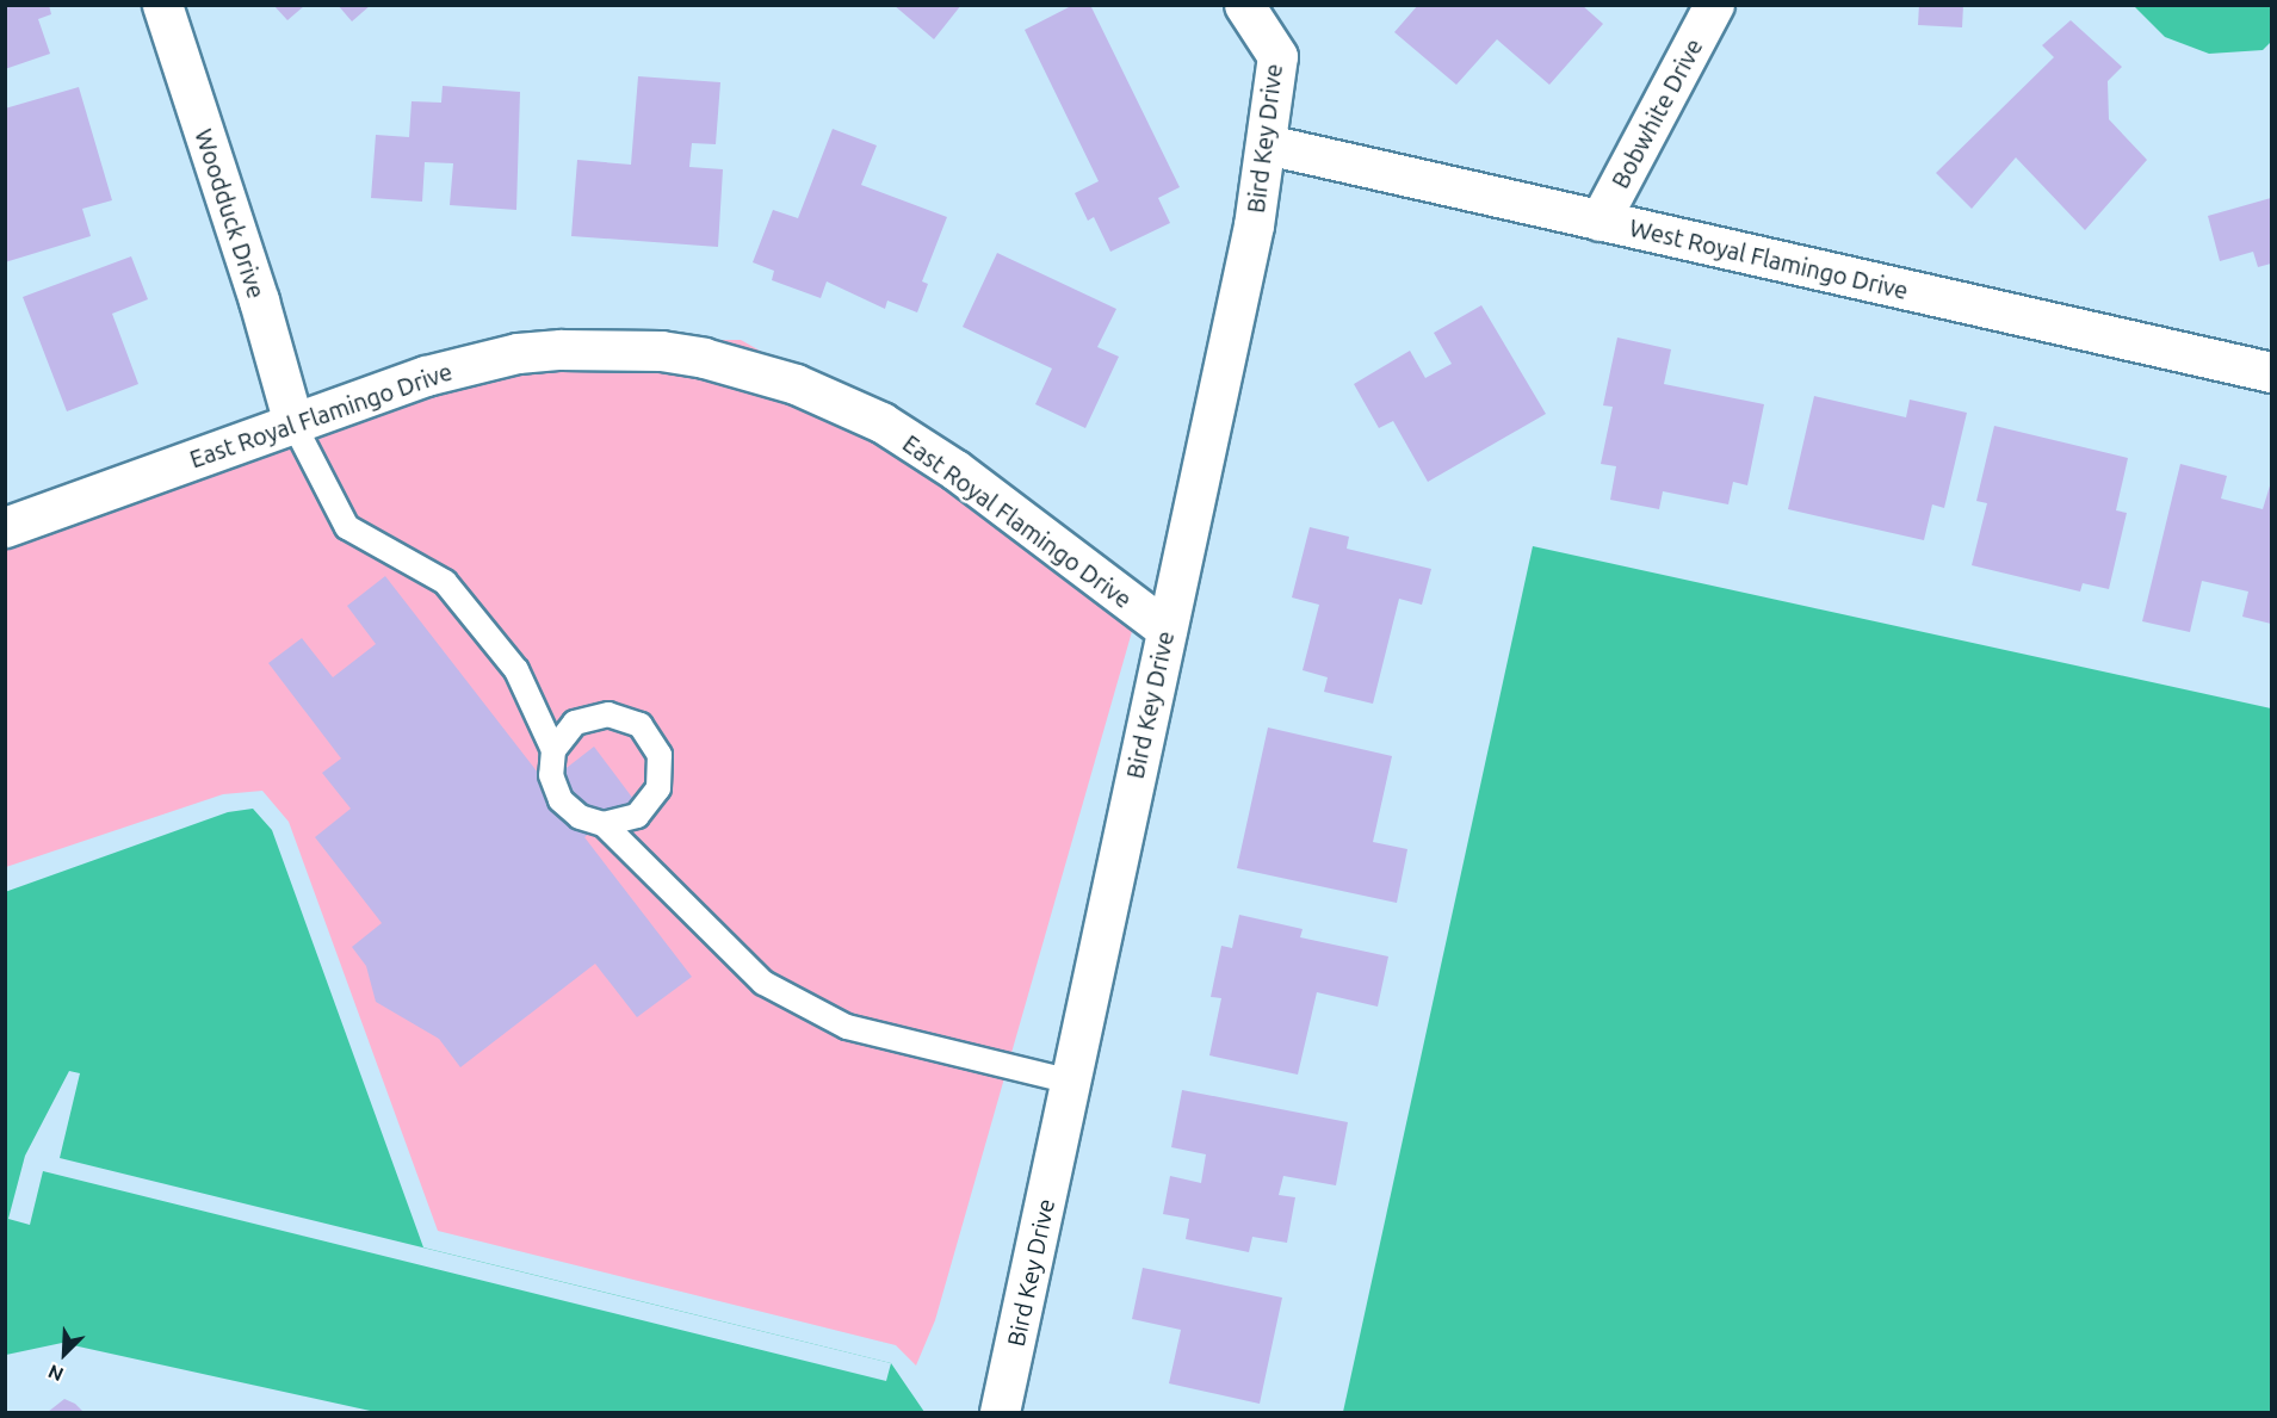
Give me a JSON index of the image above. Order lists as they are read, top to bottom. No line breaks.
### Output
{"streets":{"street":["Bobwhite Drive","Bird Key Drive","Woodduck Drive","West Royal Flamingo Drive","East Royal Flamingo Drive"]},"crossings":[["Bobwhite Drive","West Royal Flamingo Drive"],["Bird Key Drive","West Royal Flamingo Drive"],["Bird Key Drive","East Royal Flamingo Drive"],["Woodduck Drive","East Royal Flamingo Drive"]],"north":"bottom left"}
